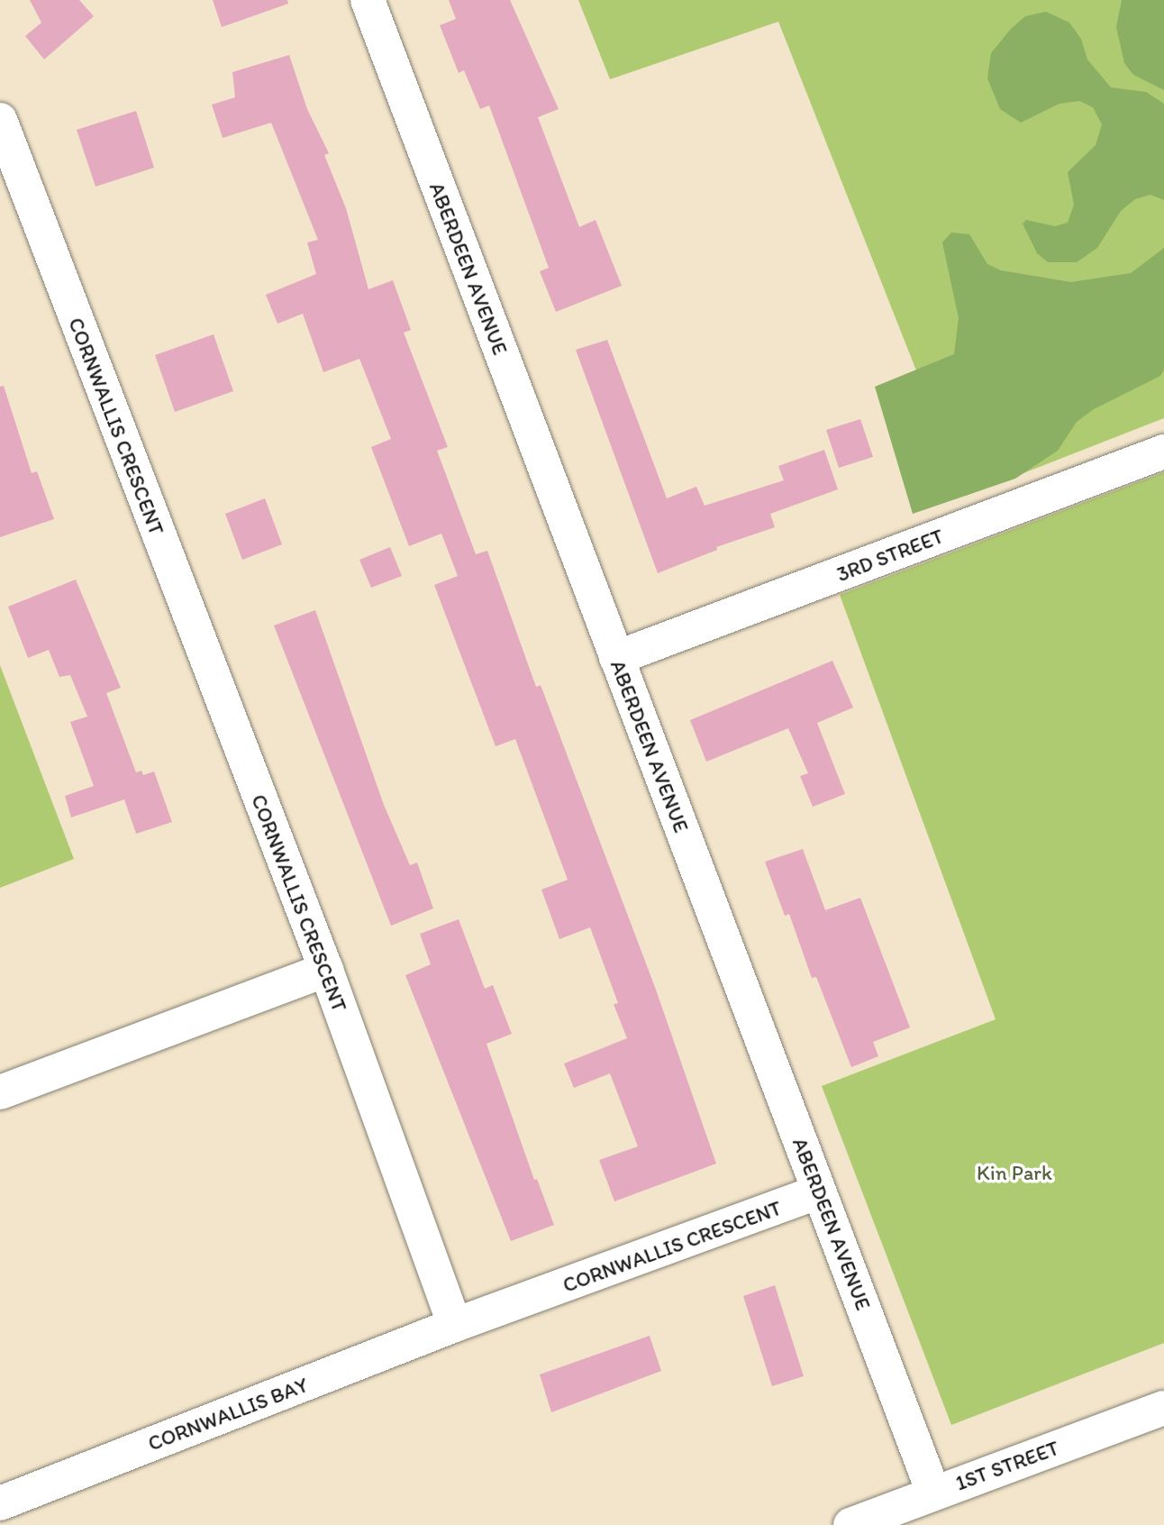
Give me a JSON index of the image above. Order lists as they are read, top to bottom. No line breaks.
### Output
{"streets":{"street":["ABERDEEN AVENUE","CORNWALLIS CRESCENT","3RD STREET","CORNWALLIS BAY","1ST STREET"]},"crossings":[["ABERDEEN AVENUE","CORNWALLIS CRESCENT"],["ABERDEEN AVENUE","3RD STREET"],["ABERDEEN AVENUE","1ST STREET"],["CORNWALLIS CRESCENT","CORNWALLIS BAY"]],"parks":["Kin Park"]}
